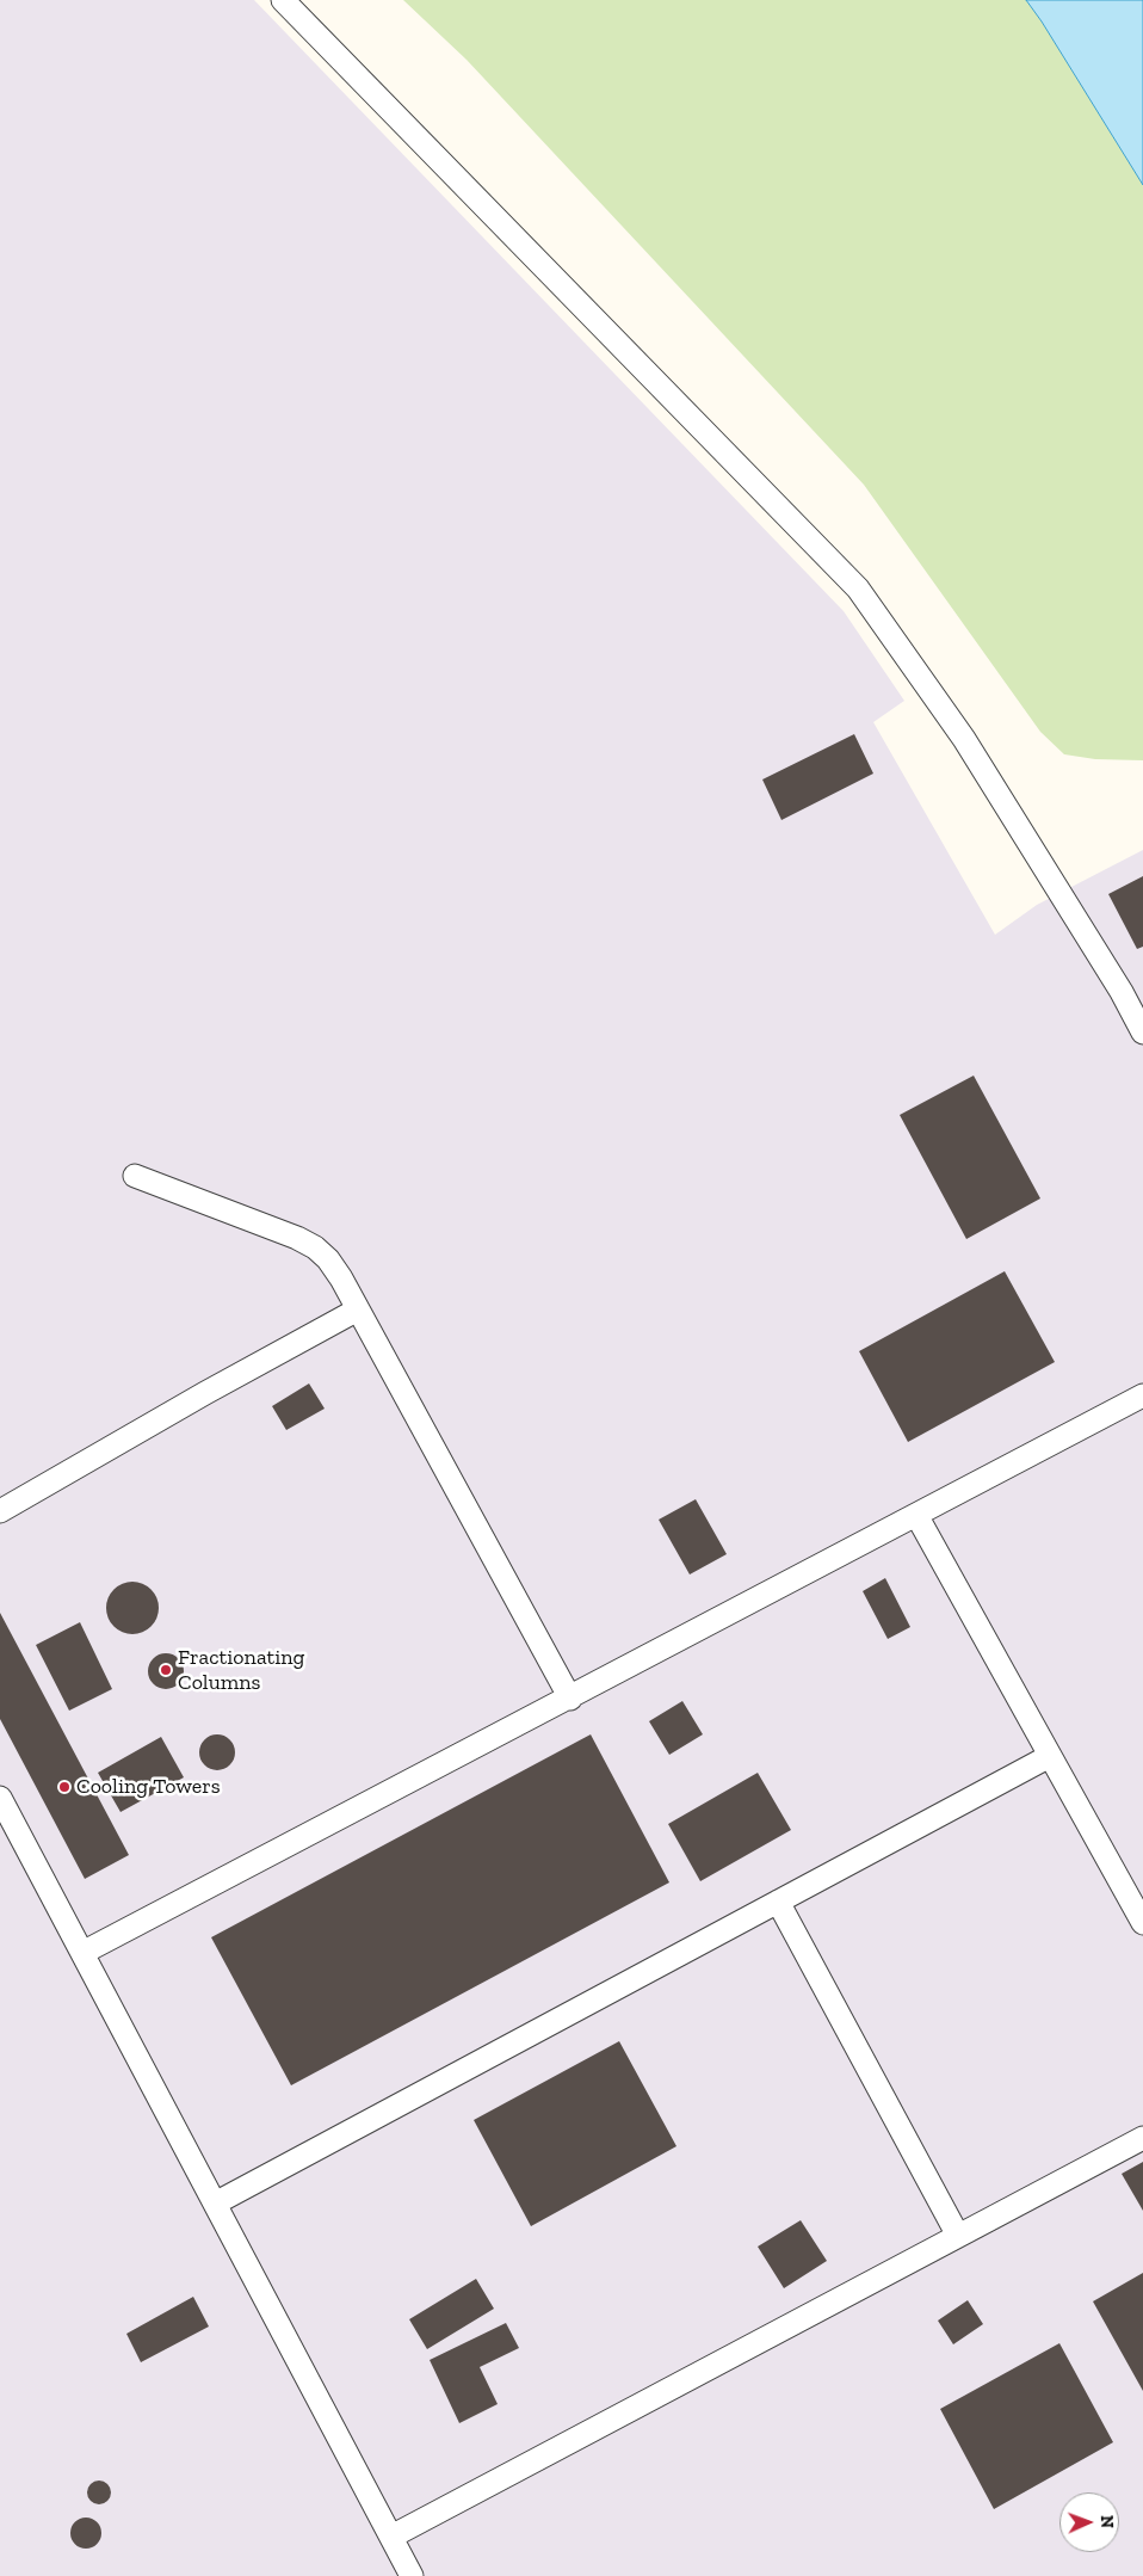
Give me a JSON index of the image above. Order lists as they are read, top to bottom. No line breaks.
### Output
{"places":["Fractionating Columns","Cooling Towers"],"north":"right"}
